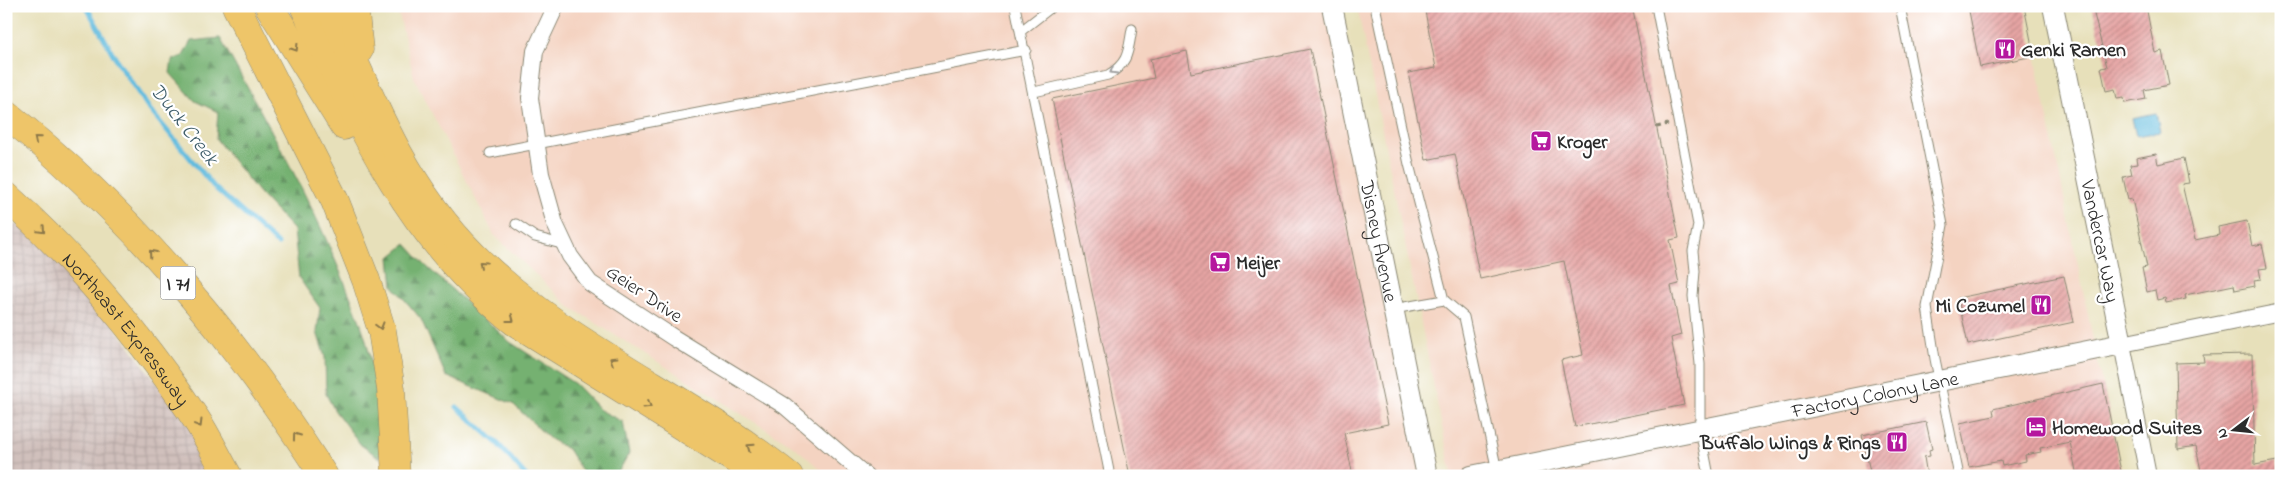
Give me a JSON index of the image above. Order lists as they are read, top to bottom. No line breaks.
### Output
{"streets":{"highway":["I 71","Northeast Expressway"],"street":["Disney Avenue","Vandercar Way","Geier Drive","Factory Colony Lane"]},"crossings":[["Vandercar Way","Factory Colony Lane"]],"water":["Duck Creek"],"places":{"restaurant":["Genki Ramen","Mi Cozumel","Buffalo Wings & Rings"],"supermarket":["Kroger","Meijer"],"hotel":["Homewood Suites"]},"north":"left"}
